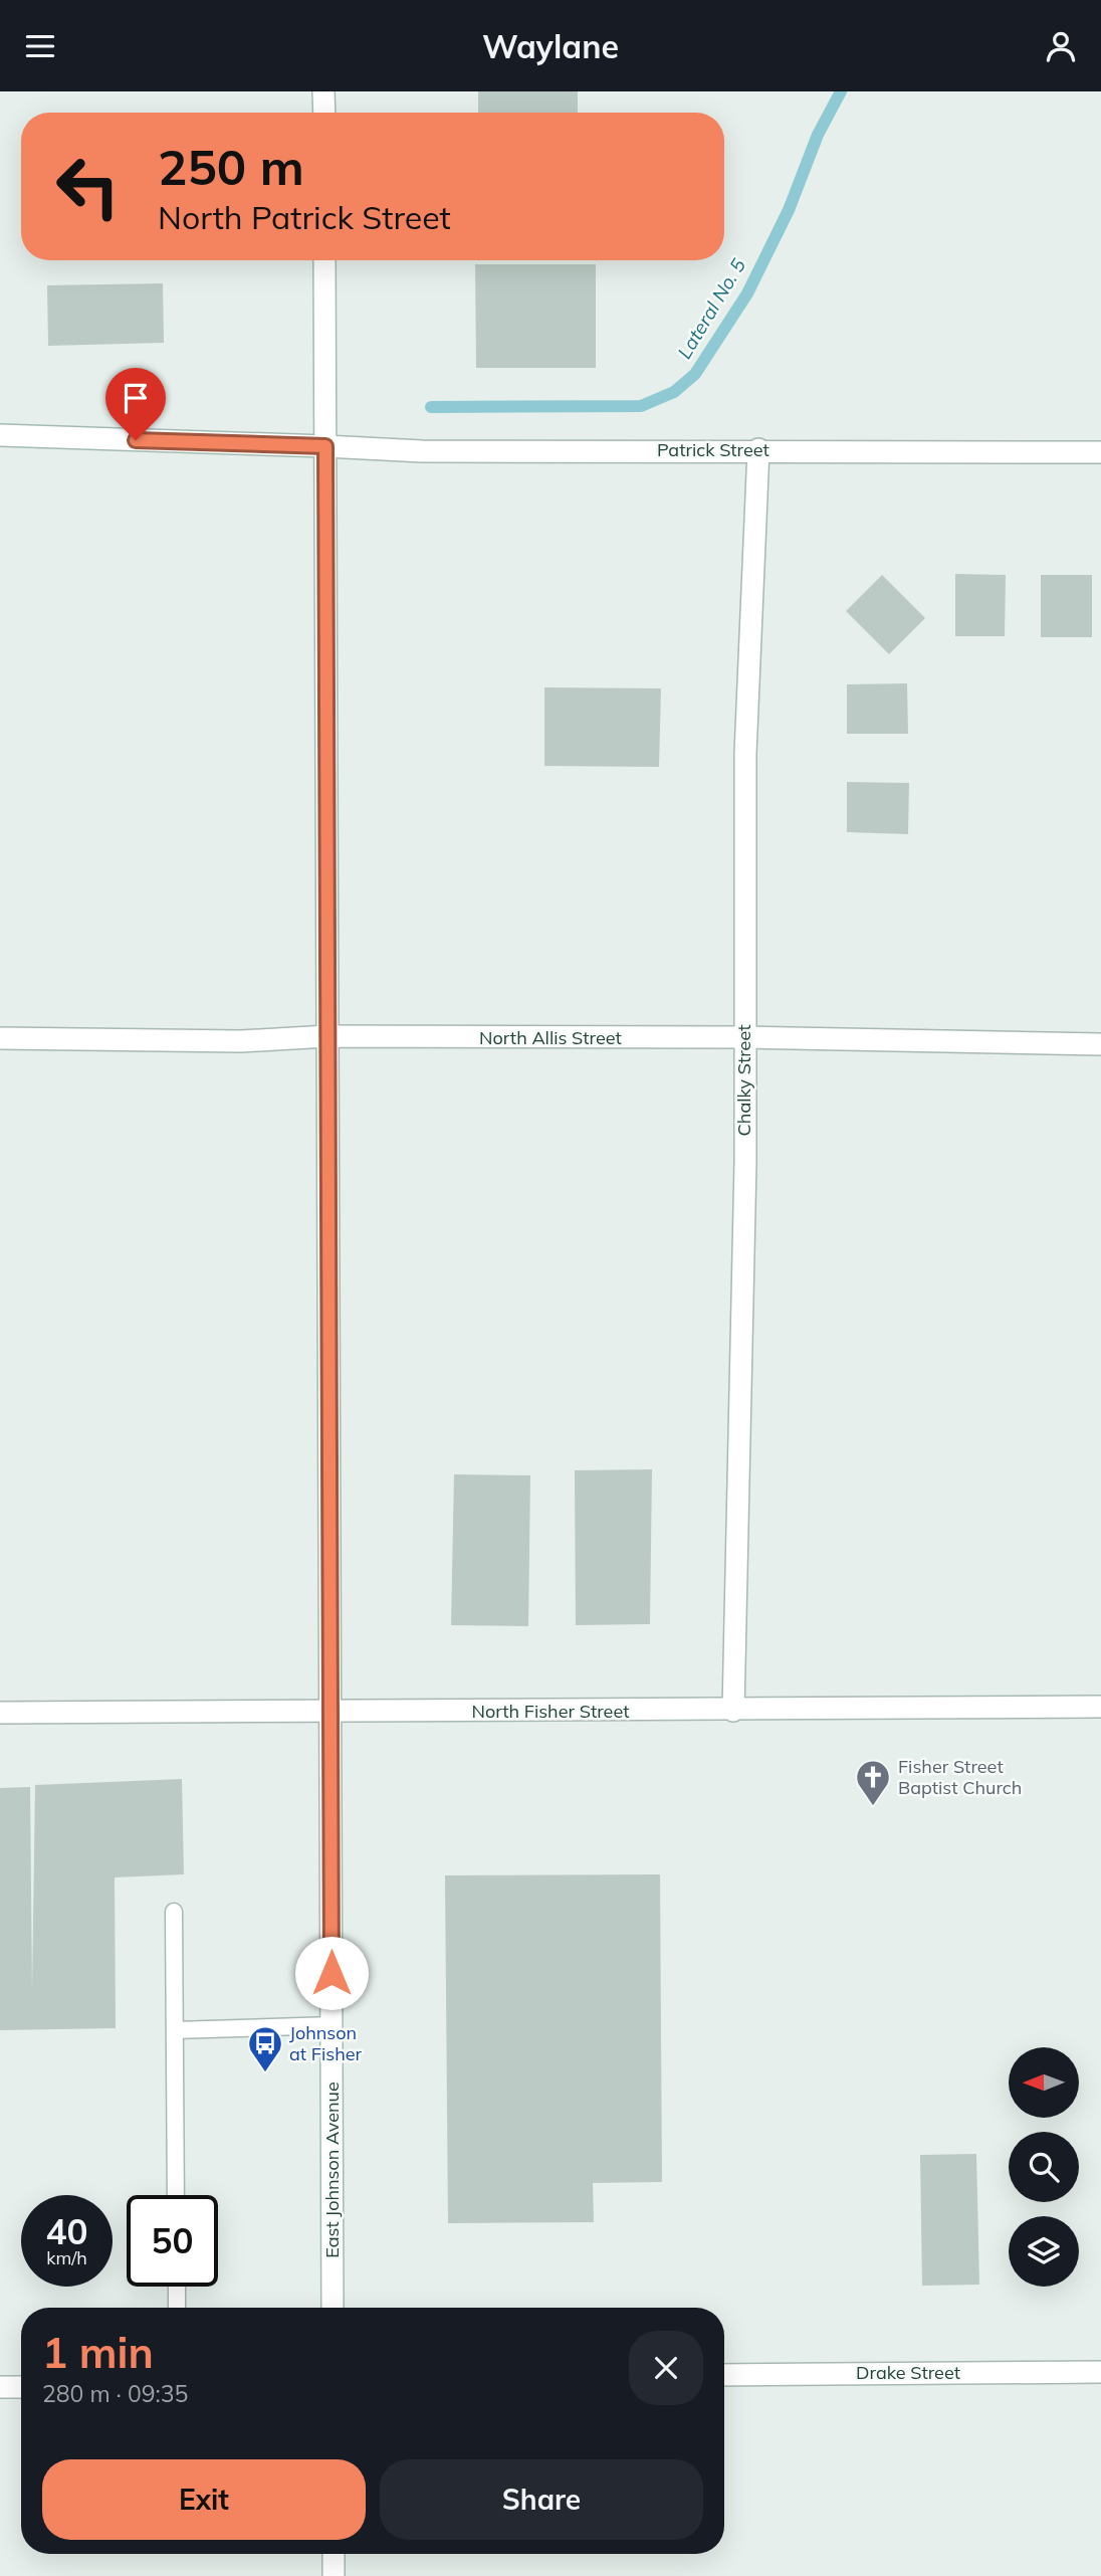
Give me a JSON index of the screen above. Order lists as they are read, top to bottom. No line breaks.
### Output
{"streets":{"street":["Patrick Street","North Allis Street","Chalky Street","North Fisher Street","East Johnson Avenue","Drake Street"]},"crossings":[["Patrick Street","Chalky Street"],["Patrick Street","East Johnson Avenue"],["North Allis Street","Chalky Street"],["North Allis Street","East Johnson Avenue"],["Chalky Street","North Fisher Street"],["North Fisher Street","East Johnson Avenue"]],"water":["Lateral No. 5"],"places":{"church":["Fisher Street Baptist Church"],"bus stop":["Johnson at Fisher"]},"north":"left","page":{"header":"Waylane","turn":["250 m","North Patrick Street"],"speed":"40 km/h","limit":"50","heading":["1 min","280 m · 09:35"],"buttons":["Exit","Share"]}}
